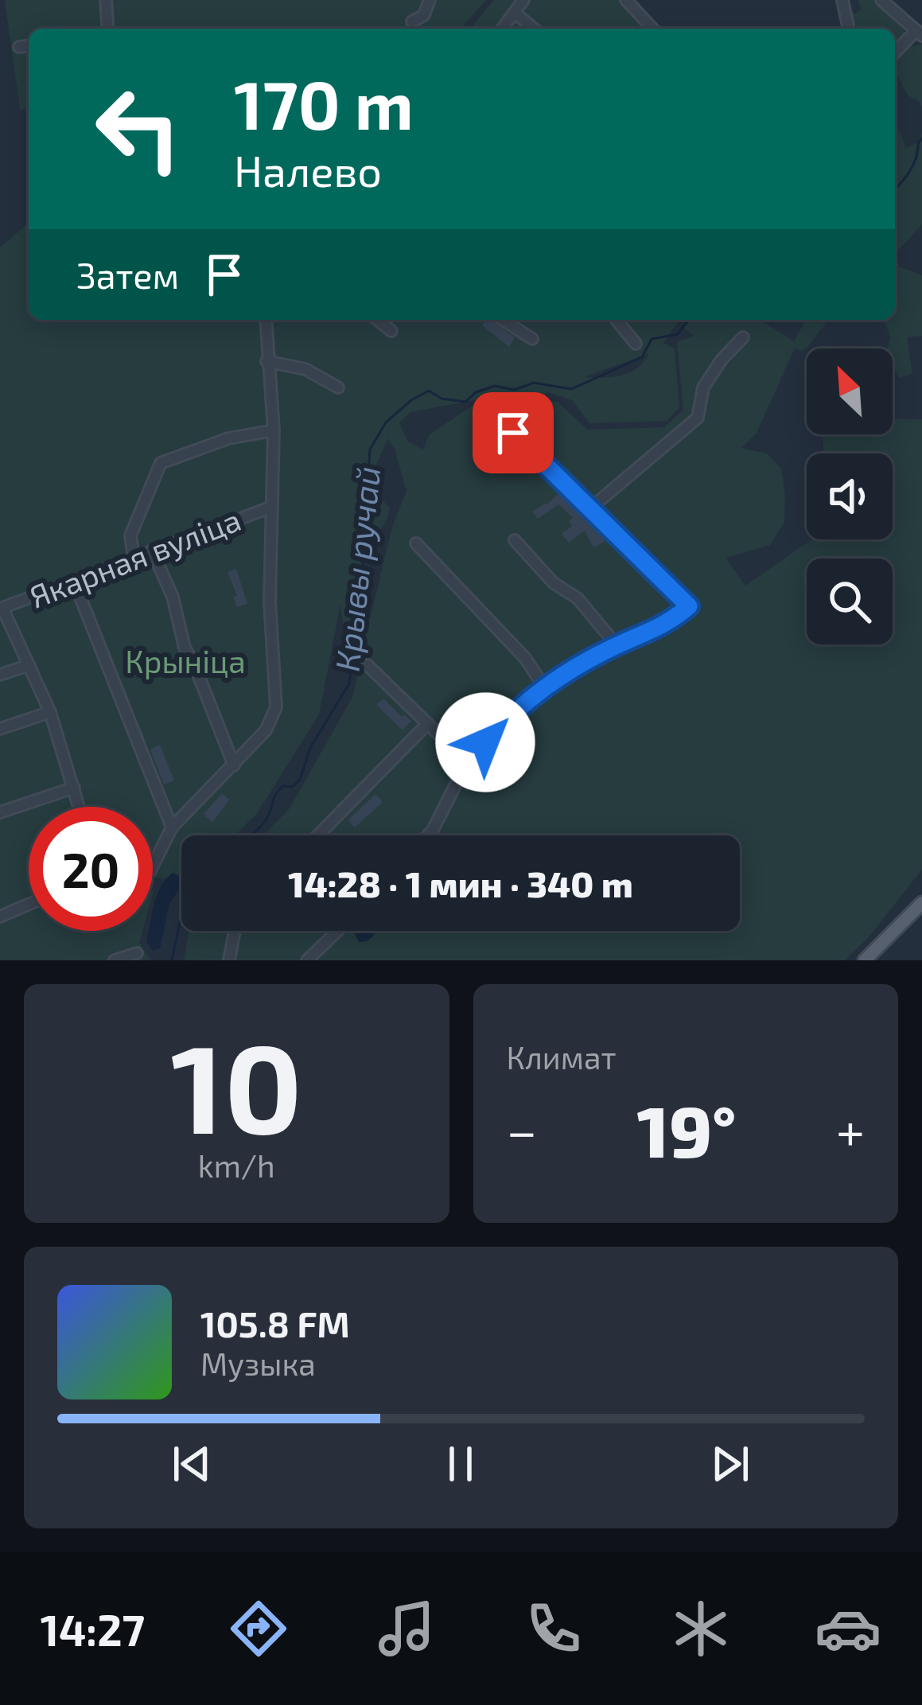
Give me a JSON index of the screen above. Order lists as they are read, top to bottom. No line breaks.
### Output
{"streets":{"street":["Якарная вуліца"]},"water":["Крывы ручай"],"parks":["Крыніца"],"north":"top left","page":{"turn":["170 m","Налево"],"then":"Затем","limit":"20","trip":"14:28 · 1 мин · 340 m","tile":[["10","km/h"],"Климат"],"heat":["−","19°","+"],"song":["105.8 FM","Музыка"],"tabs":"14:27"}}
